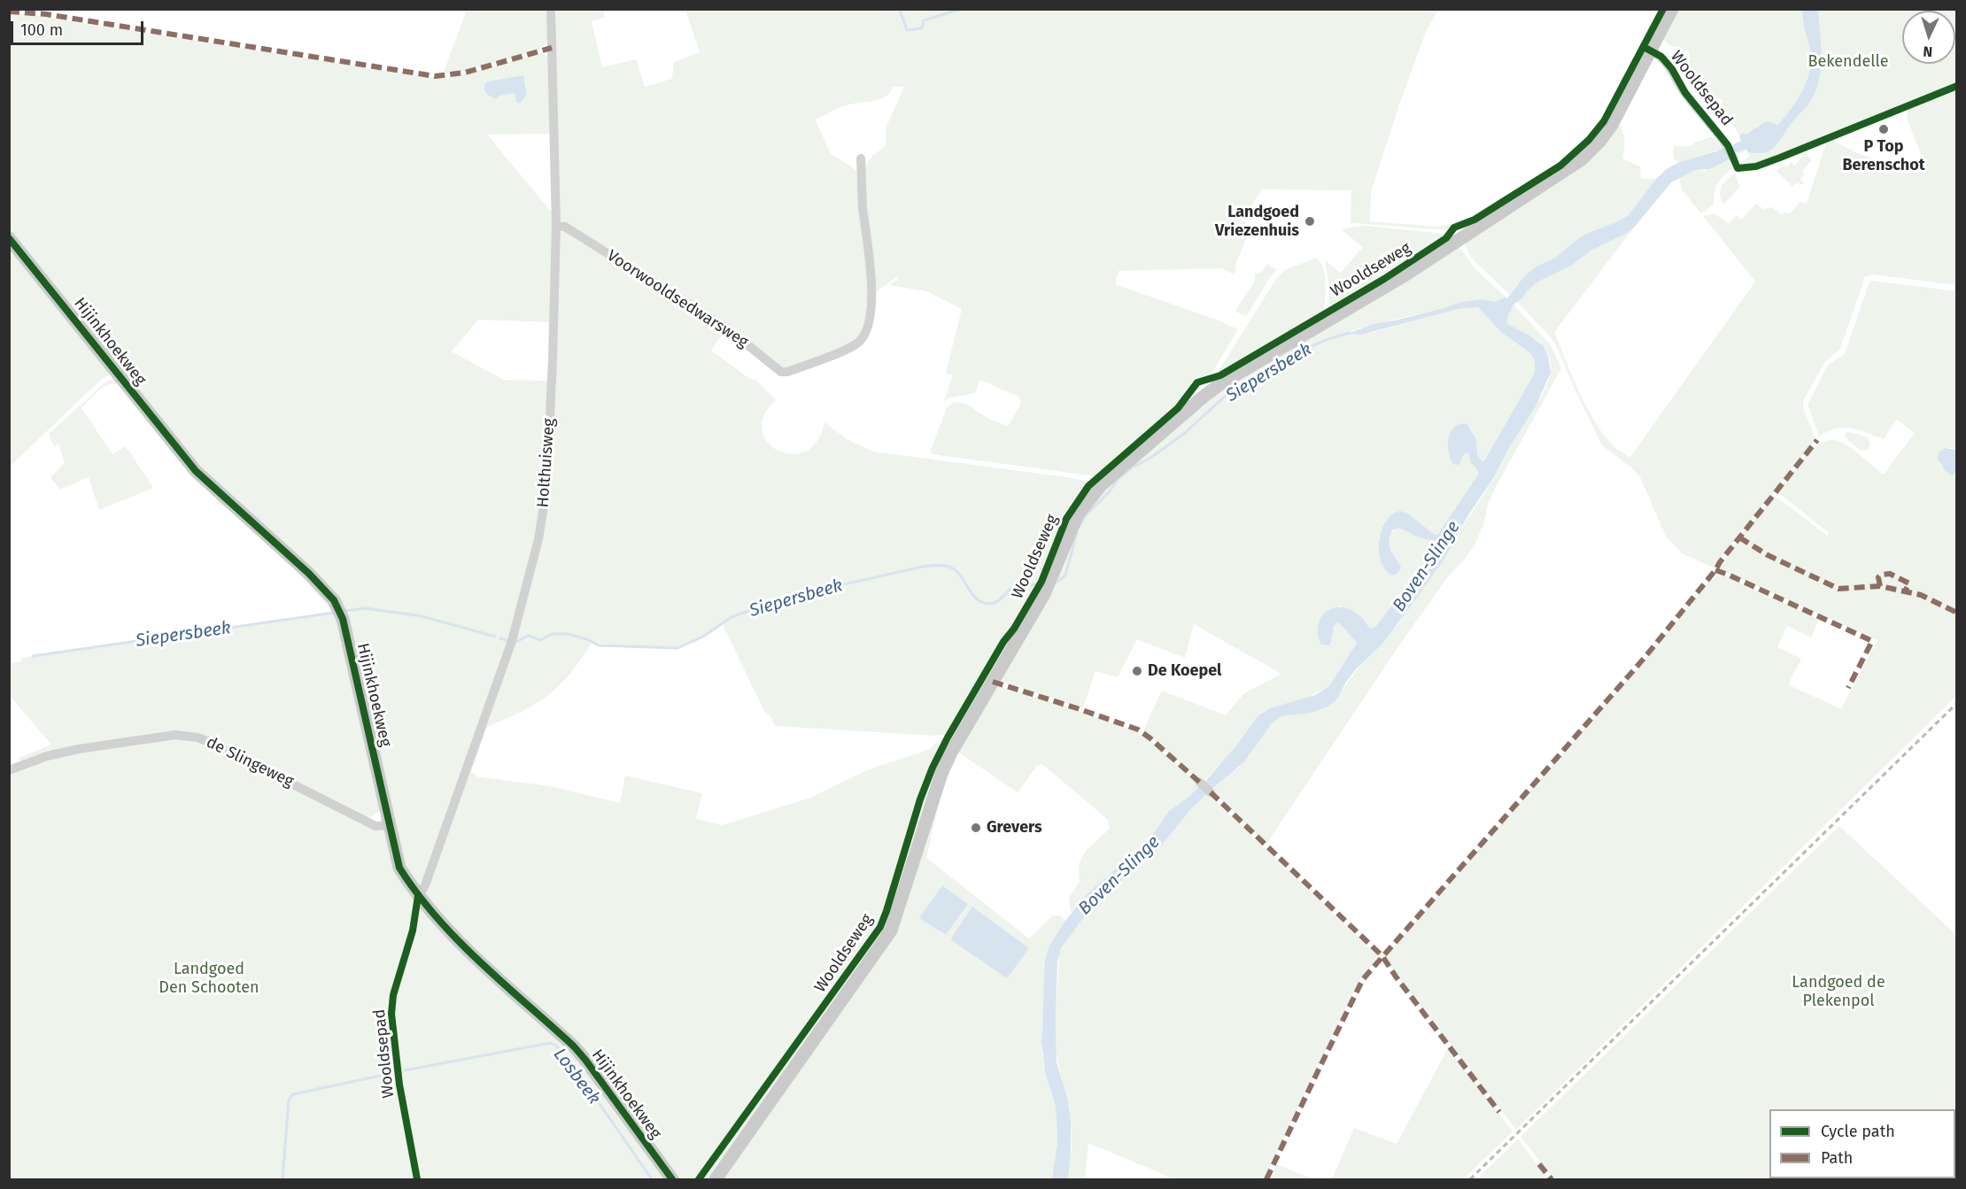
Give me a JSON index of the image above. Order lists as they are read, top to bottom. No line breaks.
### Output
{"streets":{"main road":["Wooldseweg","Hijinkhoekweg"],"street":["Wooldsepad","Voorwooldsedwarsweg","Holthuisweg","de Slingeweg"]},"crossings":[["Wooldsepad","Wooldseweg"],["Voorwooldsedwarsweg","Holthuisweg"],["Hijinkhoekweg","Holthuisweg"],["Hijinkhoekweg","de Slingeweg"]],"water":["Siepersbeek","Boven-Slinge","Losbeek"],"parks":["Bekendelle","Landgoed Den Schooten","Landgoed de Plekenpol"],"places":["P Top Berenschot","Landgoed Vriezenhuis","De Koepel","Grevers"],"legend":["Cycle path","Path"],"scale_bar":"100 m","north":"bottom"}
